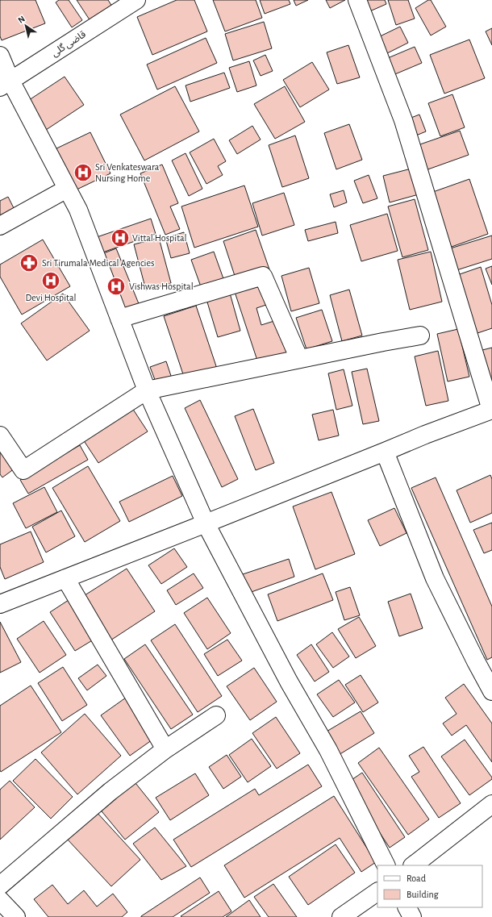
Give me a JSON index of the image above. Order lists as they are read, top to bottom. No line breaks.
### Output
{"streets":{"street":["قاضی گلی"]},"places":{"hospital":["Sri Venkateswara Nursing Home","Vittal Hospital","Devi Hospital","Vishwas Hospital"],"pharmacy":["Sri Tirumala Medical Agencies"]},"legend":["Road","Building"],"north":"top left"}
